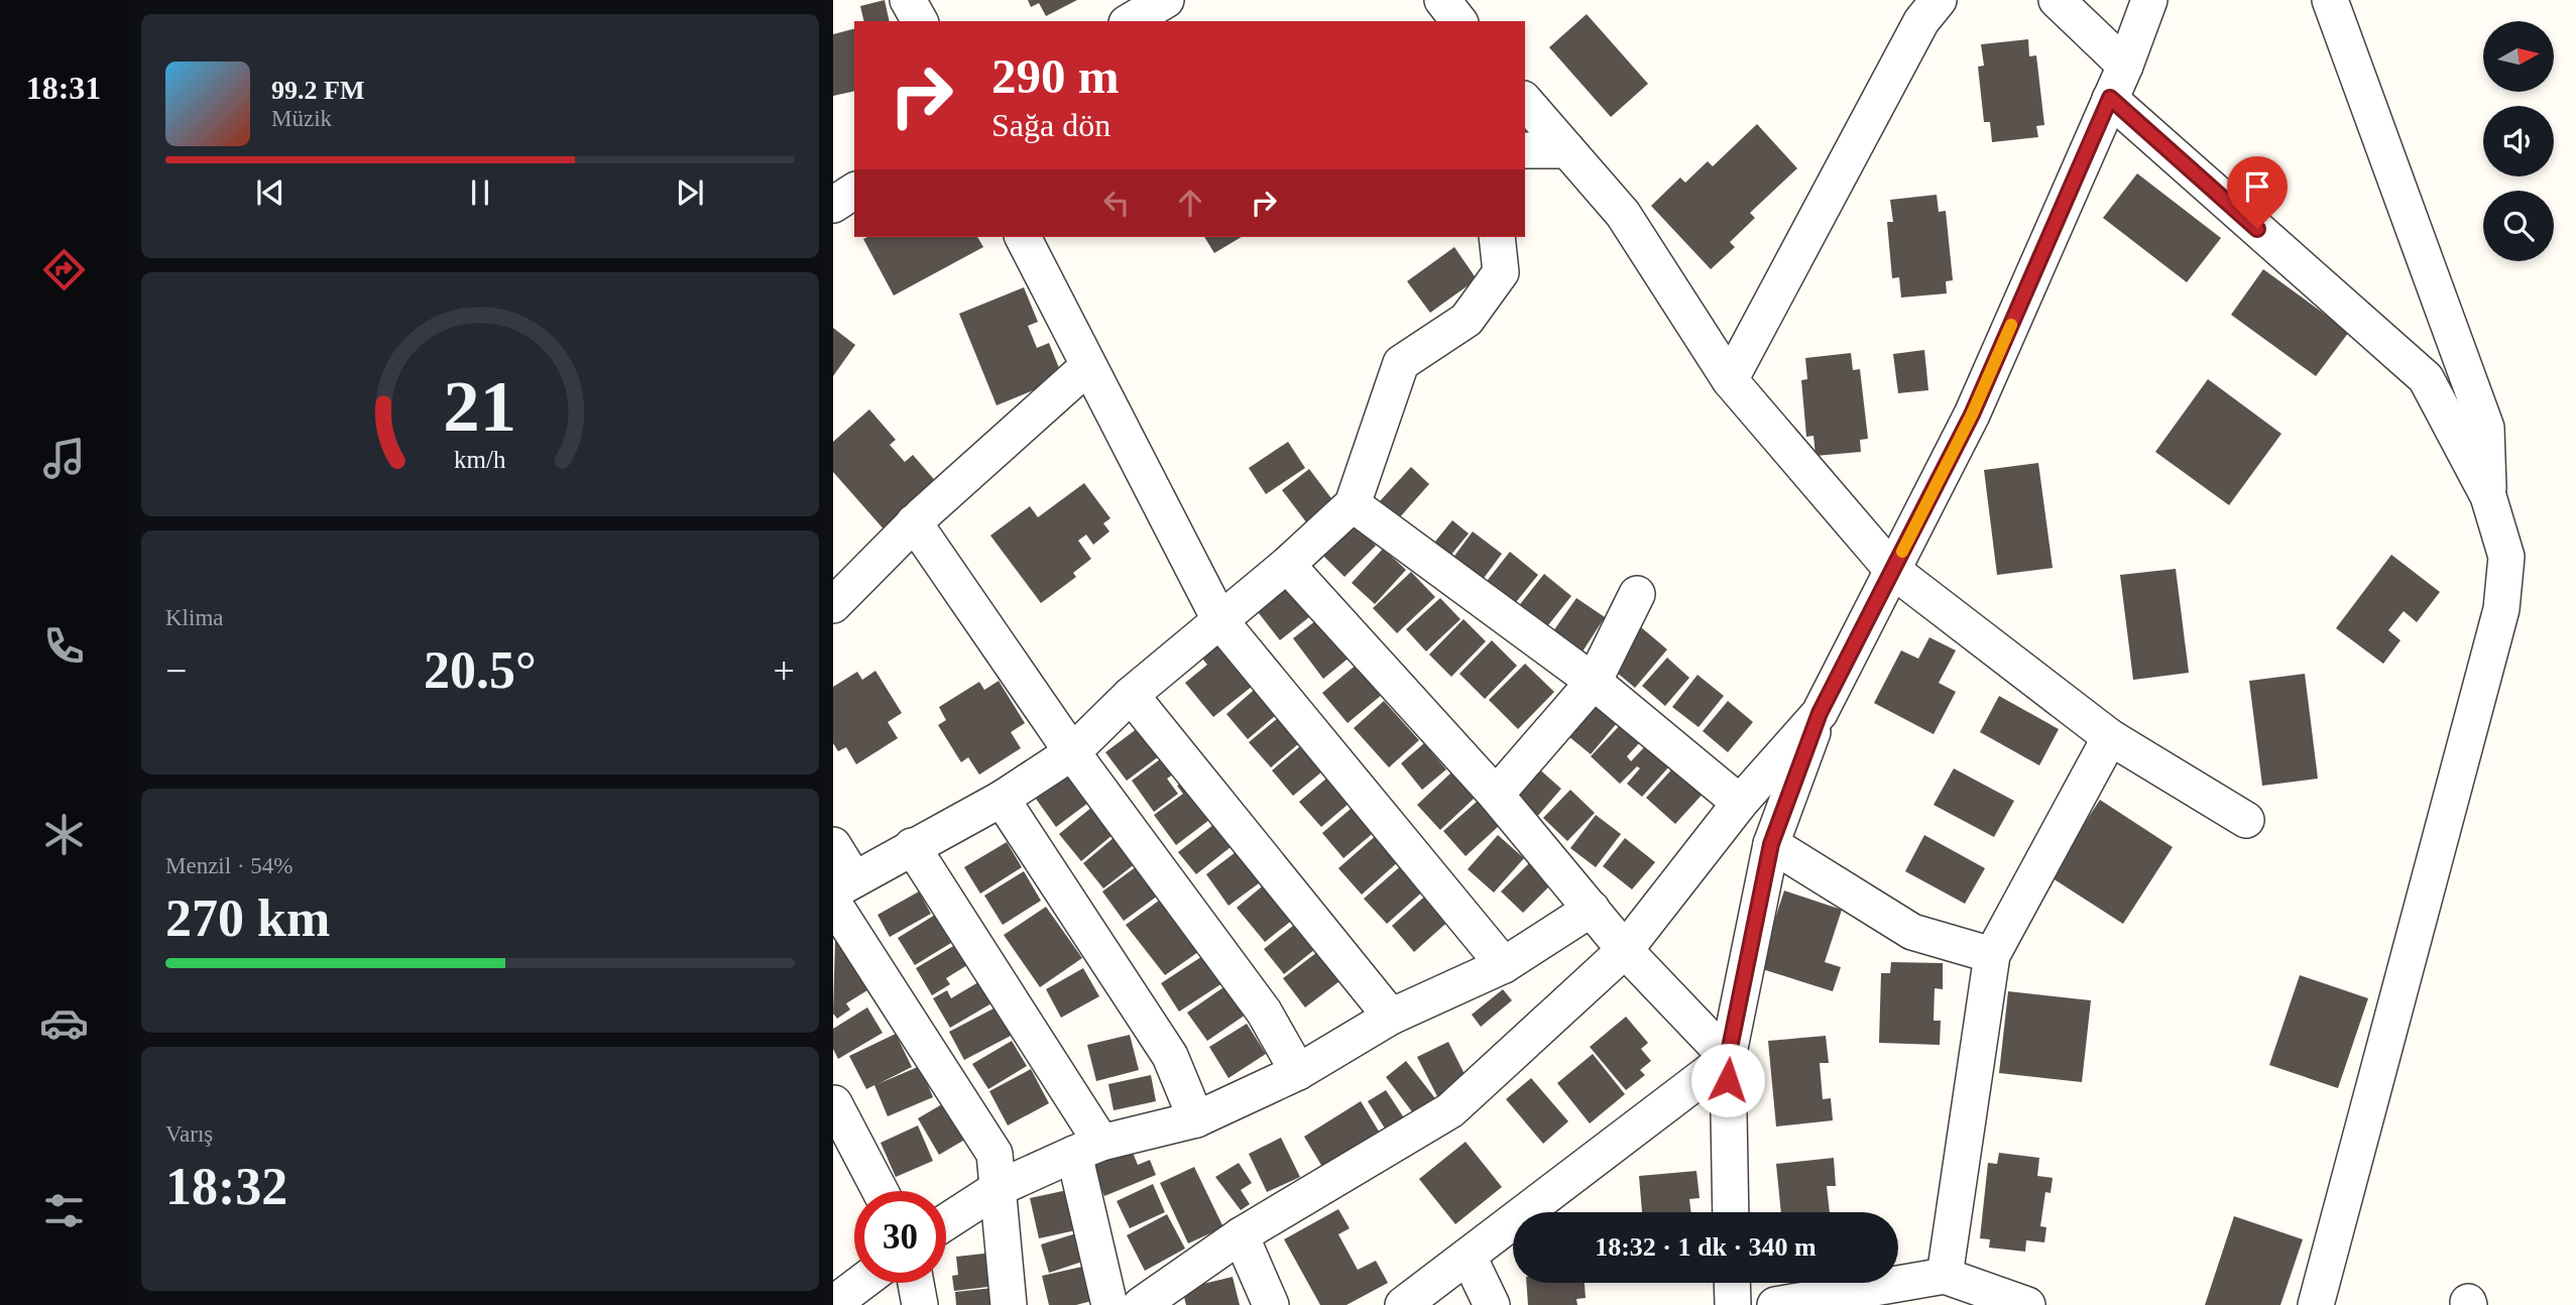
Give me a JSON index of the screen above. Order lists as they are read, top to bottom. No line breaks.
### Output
{"north":"right","page":{"tabs":"18:31","turn":["290 m","Sağa dön"],"song":["99.2 FM","Müzik"],"tile":["Klima",["Menzil · 54%","270 km"],["Varış","18:32"]],"heat":["−","20.5°","+"],"limit":"30","trip":"18:32 · 1 dk · 340 m","gauge":["21","km/h"]}}
